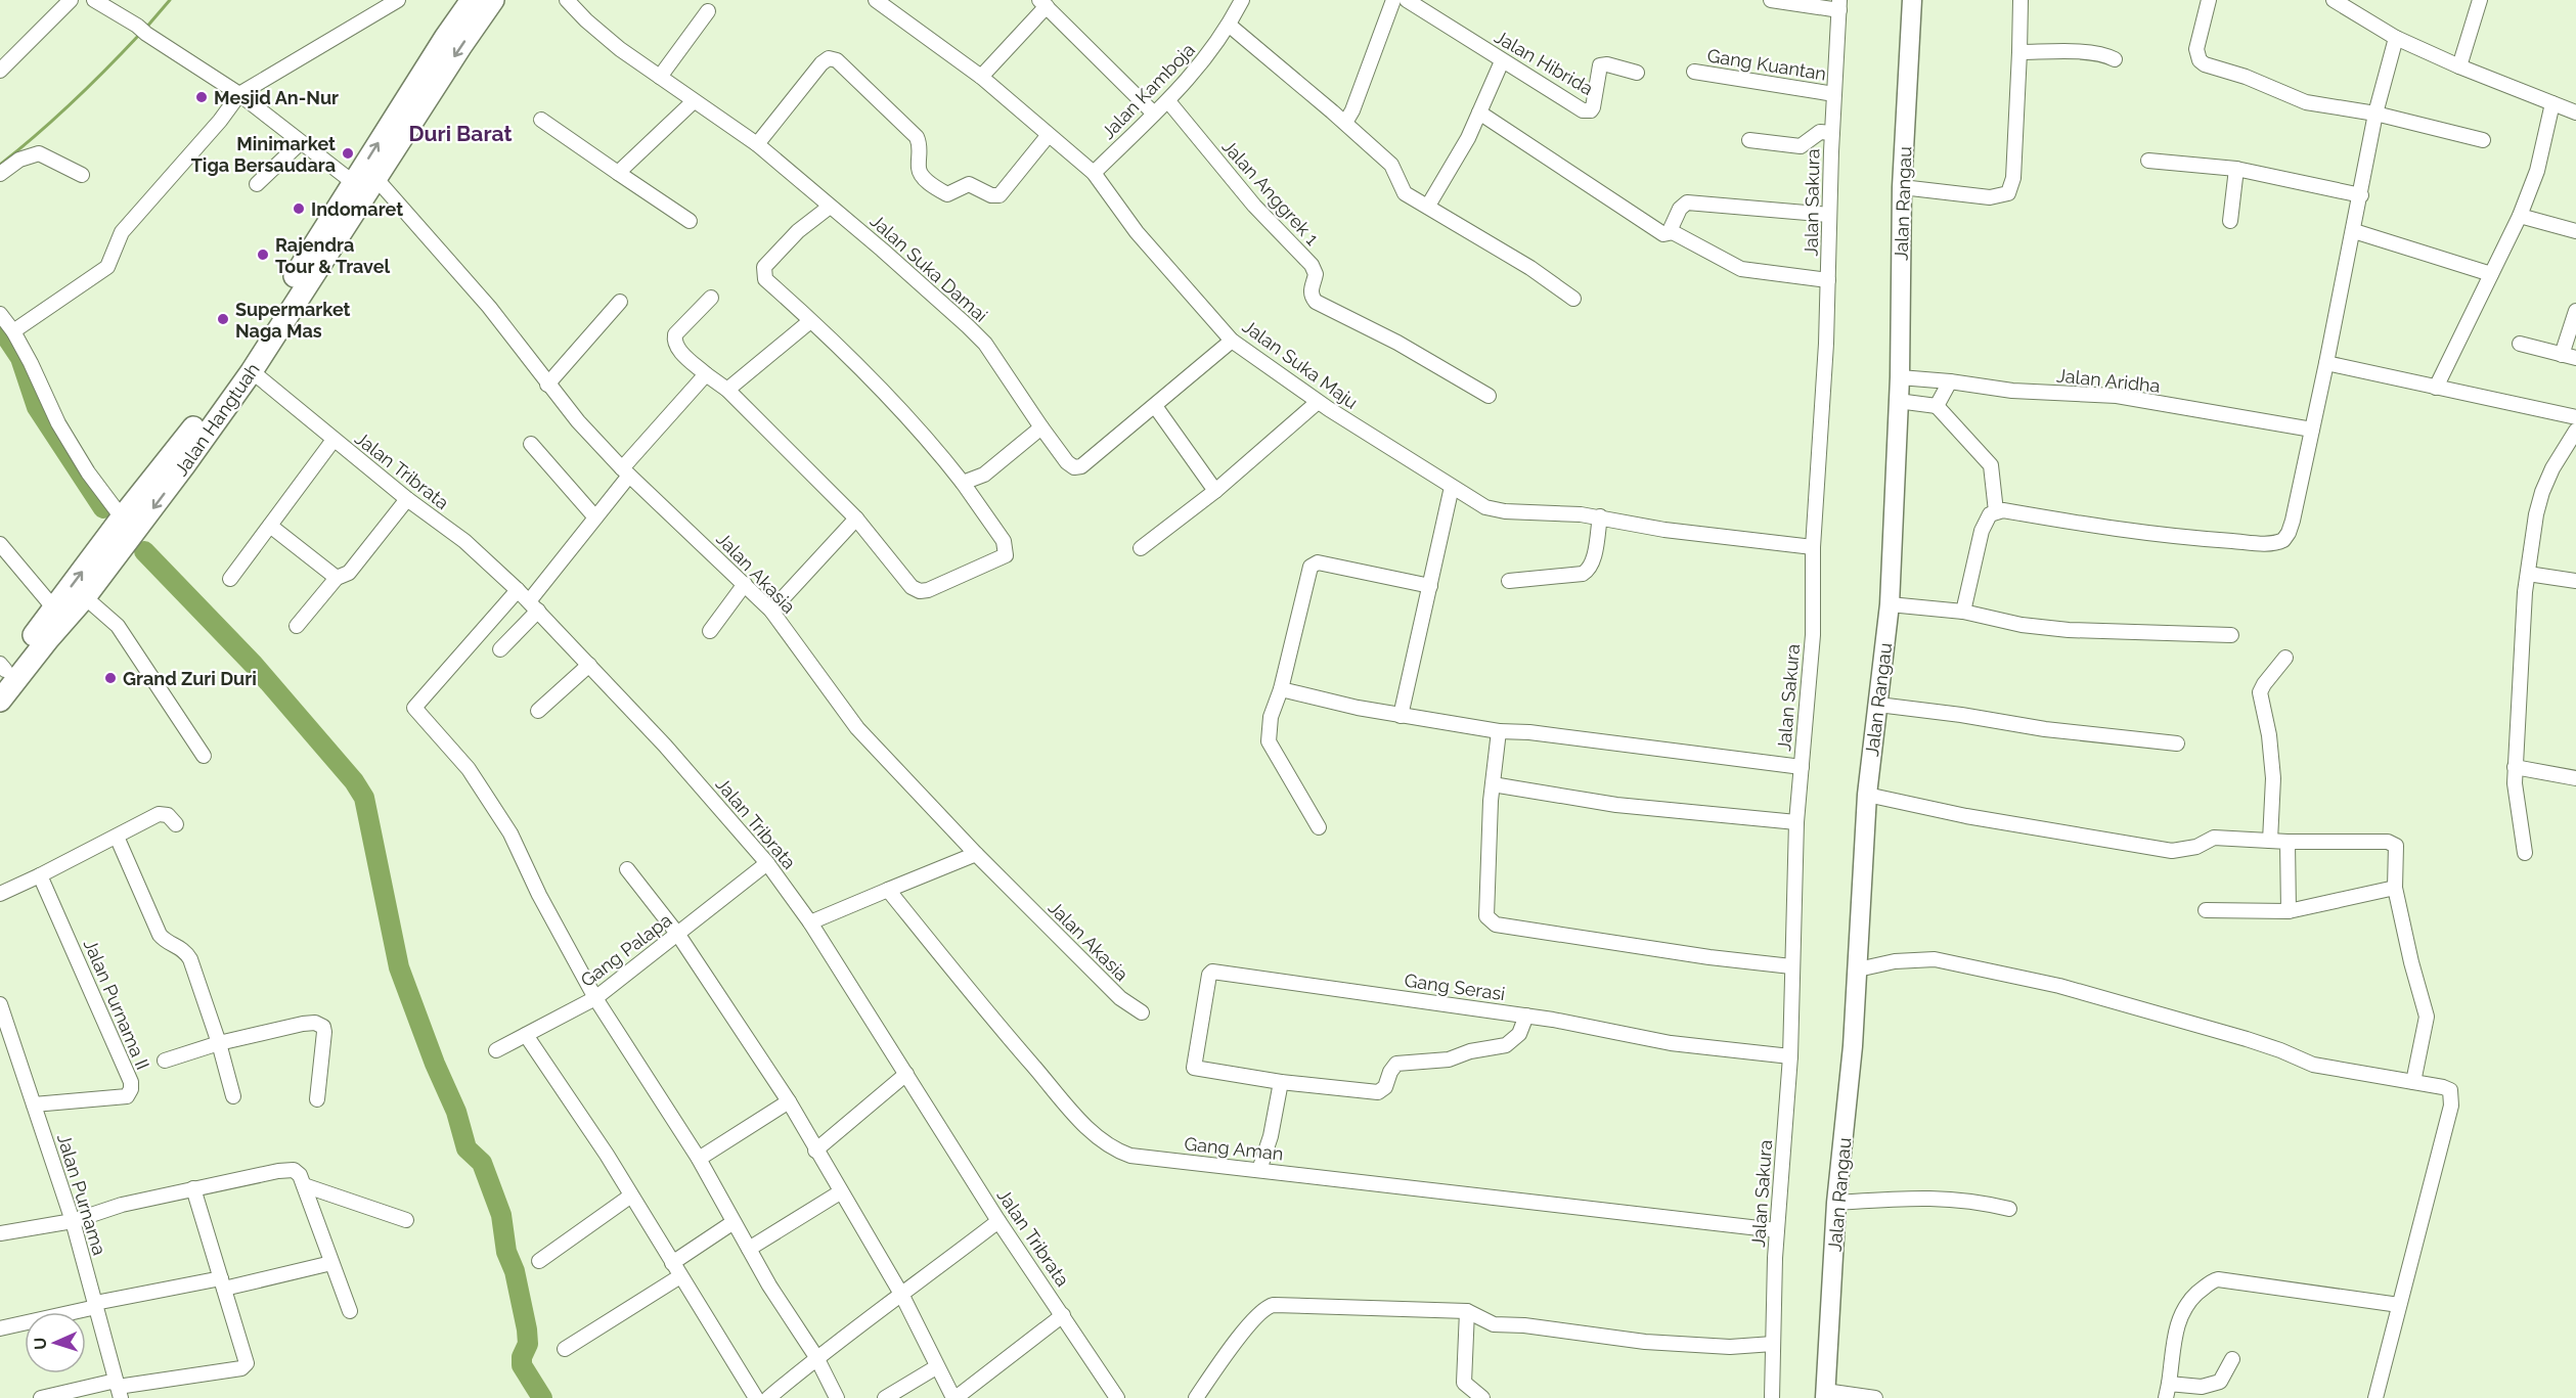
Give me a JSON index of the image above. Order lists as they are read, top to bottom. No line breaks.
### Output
{"streets":{"highway":["Jalan Hangtuah"],"main road":["Jalan Rangau"],"street":["Jalan Hibrida","Gang Kuantan","Jalan Kamboja","Jalan Anggrek 1","Jalan Sakura","Jalan Suka Damai","Jalan Suka Maju","Jalan Aridha","Jalan Tribrata","Jalan Akasia","Gang Palapa","Gang Serasi","Jalan Purnama II","Gang Aman","Jalan Purnama"]},"crossings":[["Gang Kuantan","Jalan Sakura"],["Jalan Kamboja","Jalan Anggrek 1"],["Jalan Kamboja","Jalan Suka Maju"],["Jalan Sakura","Jalan Suka Maju"],["Jalan Sakura","Gang Serasi"],["Jalan Sakura","Gang Aman"],["Jalan Rangau","Jalan Aridha"],["Jalan Suka Damai","Jalan Suka Maju"],["Jalan Hangtuah","Jalan Tribrata"],["Jalan Hangtuah","Jalan Akasia"],["Jalan Tribrata","Gang Palapa"],["Jalan Purnama II","Jalan Purnama"]],"districts":["Duri Barat"],"places":["Mesjid An-Nur","Minimarket Tiga Bersaudara","Indomaret","Rajendra Tour & Travel","Supermarket Naga Mas","Grand Zuri Duri"],"north":"left"}
